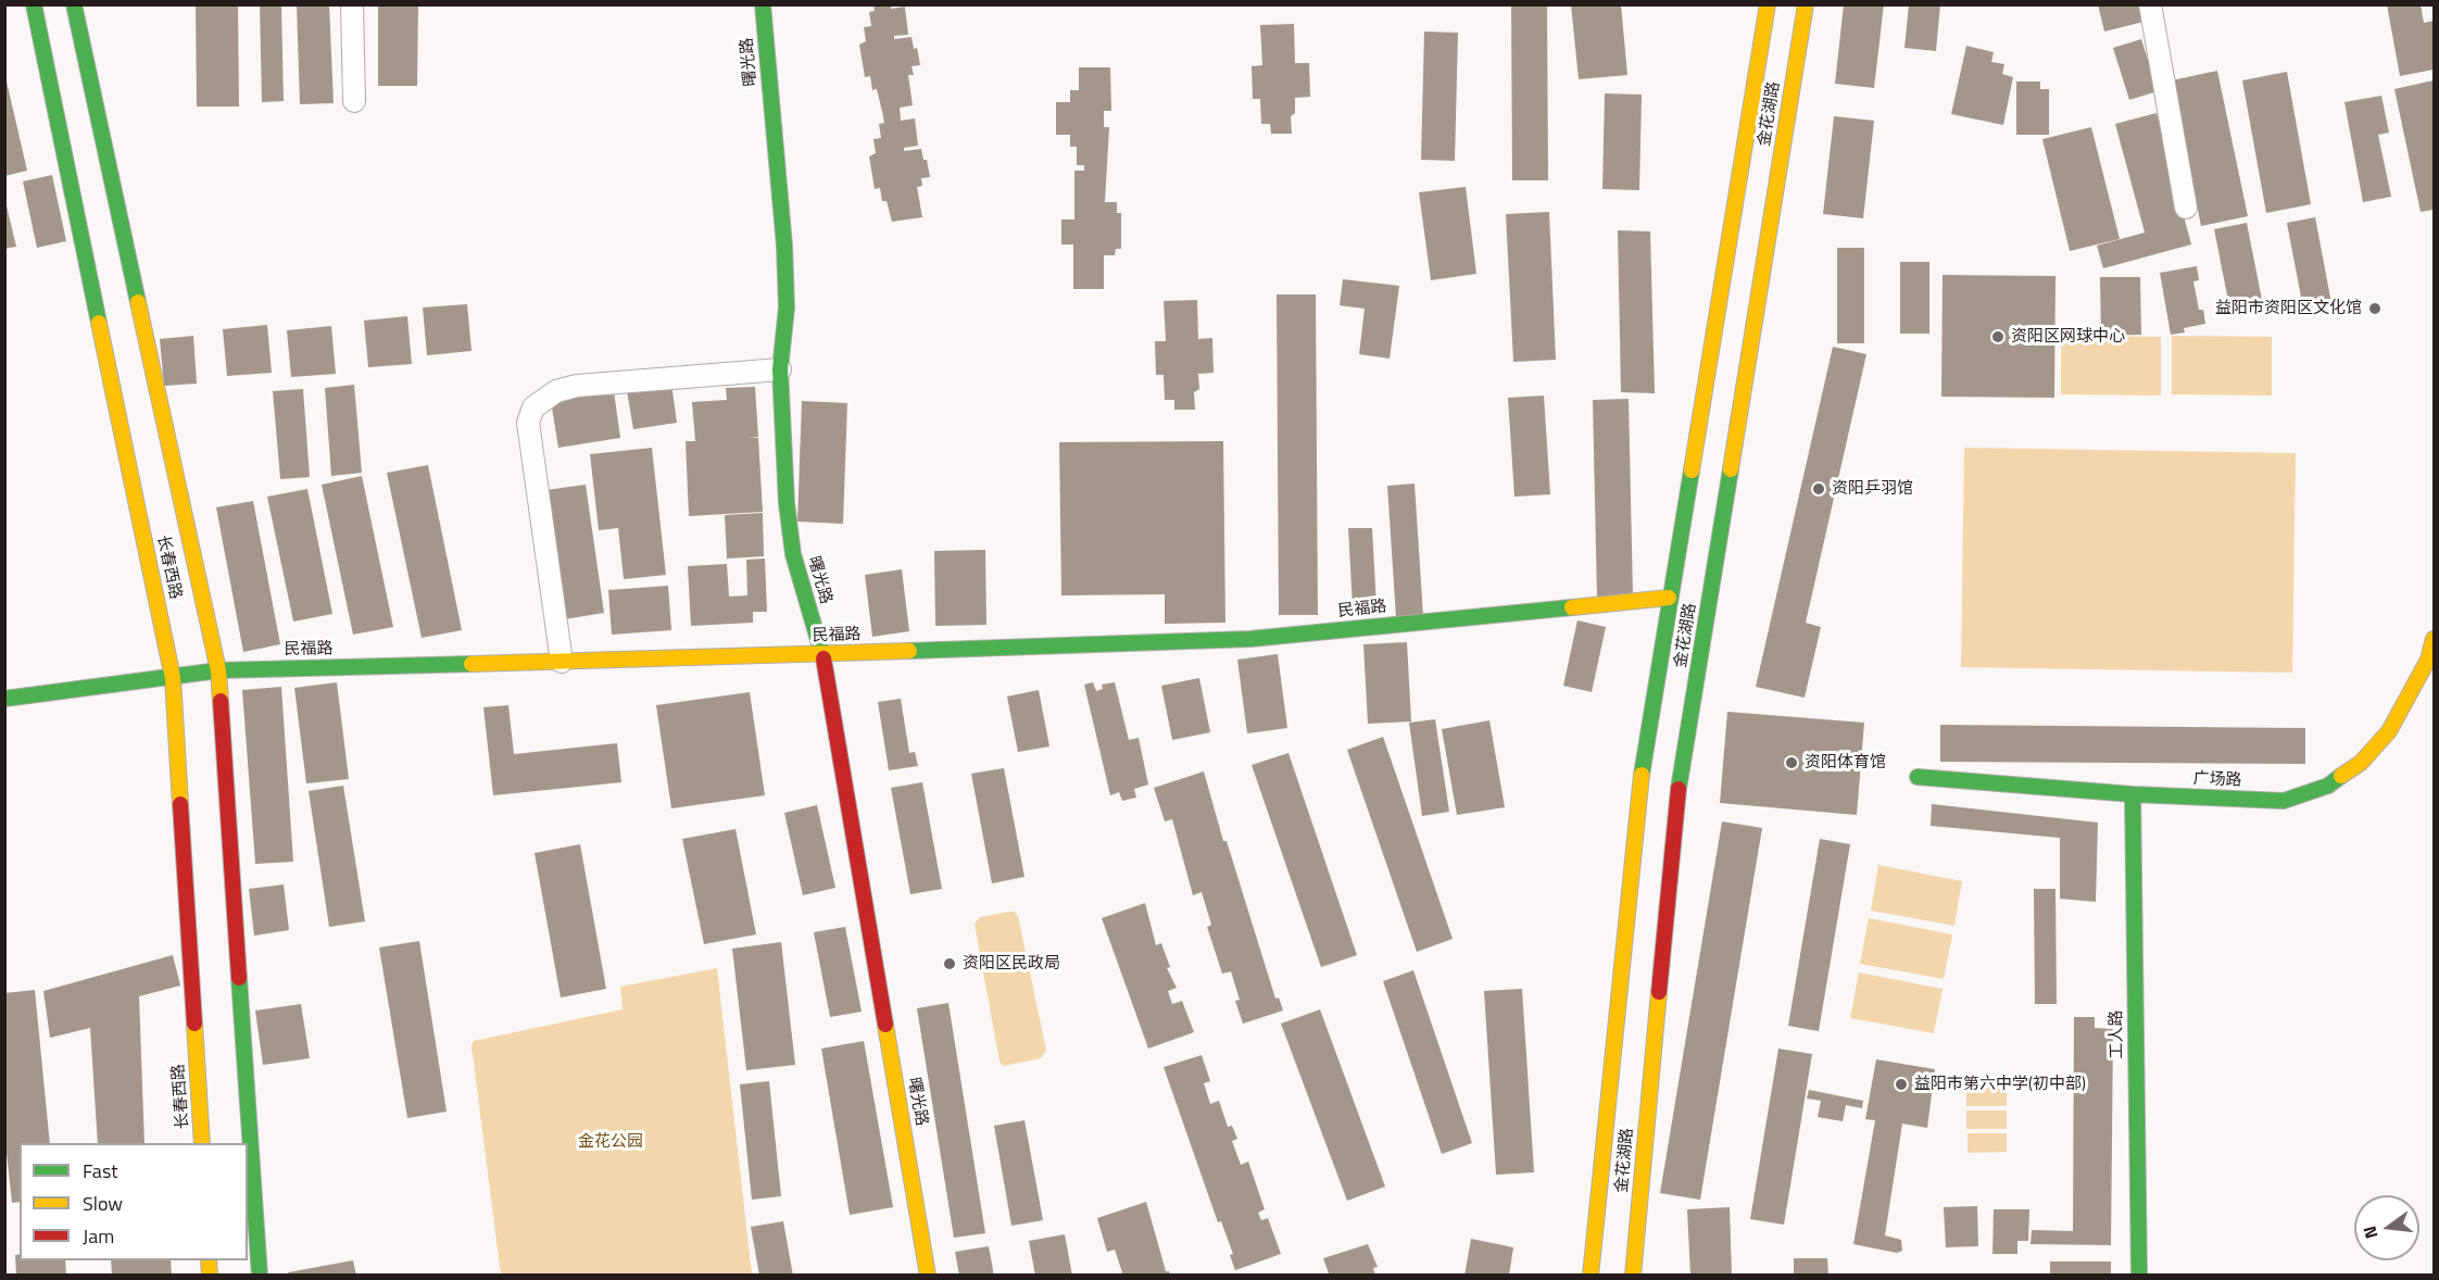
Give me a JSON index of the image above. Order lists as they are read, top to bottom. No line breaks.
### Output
{"streets":{"main road":["曙光路","金花湖路","长春西路","民福路","广场路","工人路"]},"crossings":[["曙光路","民福路"],["长春西路","民福路"],["广场路","工人路"]],"parks":["金花公园"],"places":["益阳市资阳区文化馆","资阳区网球中心","资阳乒羽馆","资阳体育馆","资阳区民政局","益阳市第六中学(初中部)"],"legend":["Fast","Slow","Jam"],"north":"left"}
